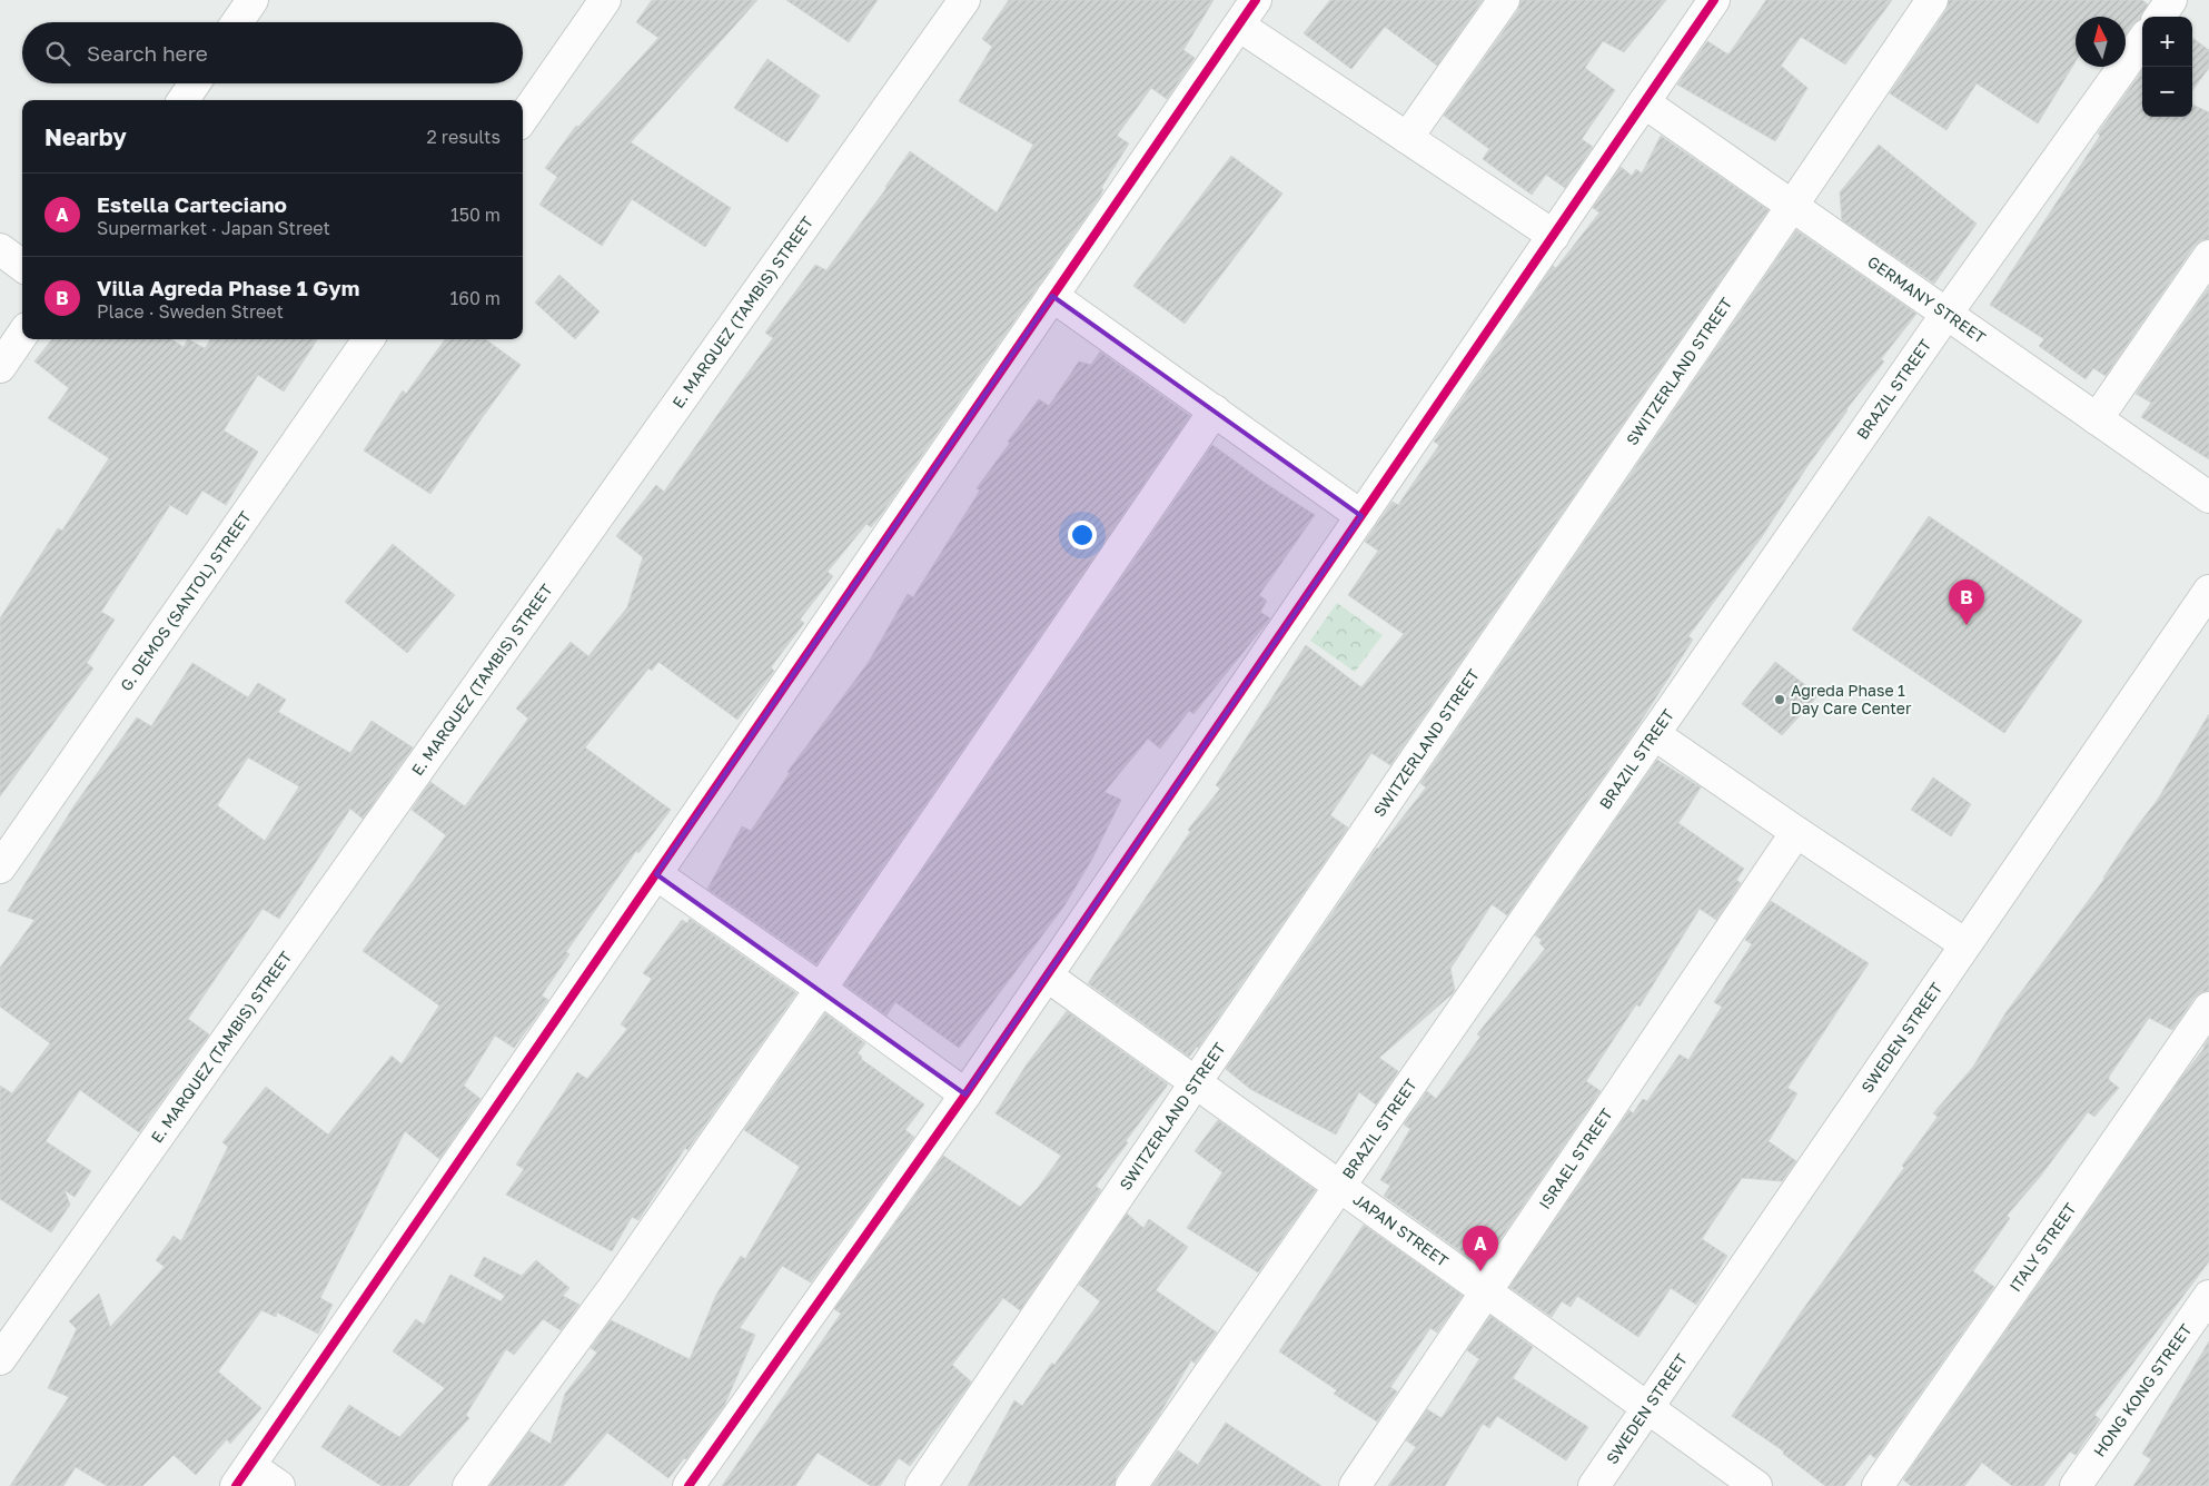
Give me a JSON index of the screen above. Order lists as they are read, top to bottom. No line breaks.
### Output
{"streets":{"street":["GERMANY STREET","E. MARQUEZ (TAMBIS) STREET","SWITZERLAND STREET","BRAZIL STREET","G. DEMOS (SANTOL) STREET","SWEDEN STREET","ISRAEL STREET","JAPAN STREET","ITALY STREET","HONG KONG STREET"]},"crossings":[["GERMANY STREET","SWITZERLAND STREET"],["GERMANY STREET","BRAZIL STREET"],["SWITZERLAND STREET","JAPAN STREET"],["BRAZIL STREET","JAPAN STREET"],["SWEDEN STREET","JAPAN STREET"],["ISRAEL STREET","JAPAN STREET"]],"places":["Agreda Phase 1 Day Care Center"],"north":"top","page":{"map_buttons":["+","−"],"search":"Search here","heading":["Nearby","2 results"],"list":[{"mark":"A","name":"Estella Carteciano","note":"Supermarket · Japan Street","value":"150 m"},{"mark":"B","name":"Villa Agreda Phase 1 Gym","note":"Place · Sweden Street","value":"160 m"}],"pins":["B","A"]}}
